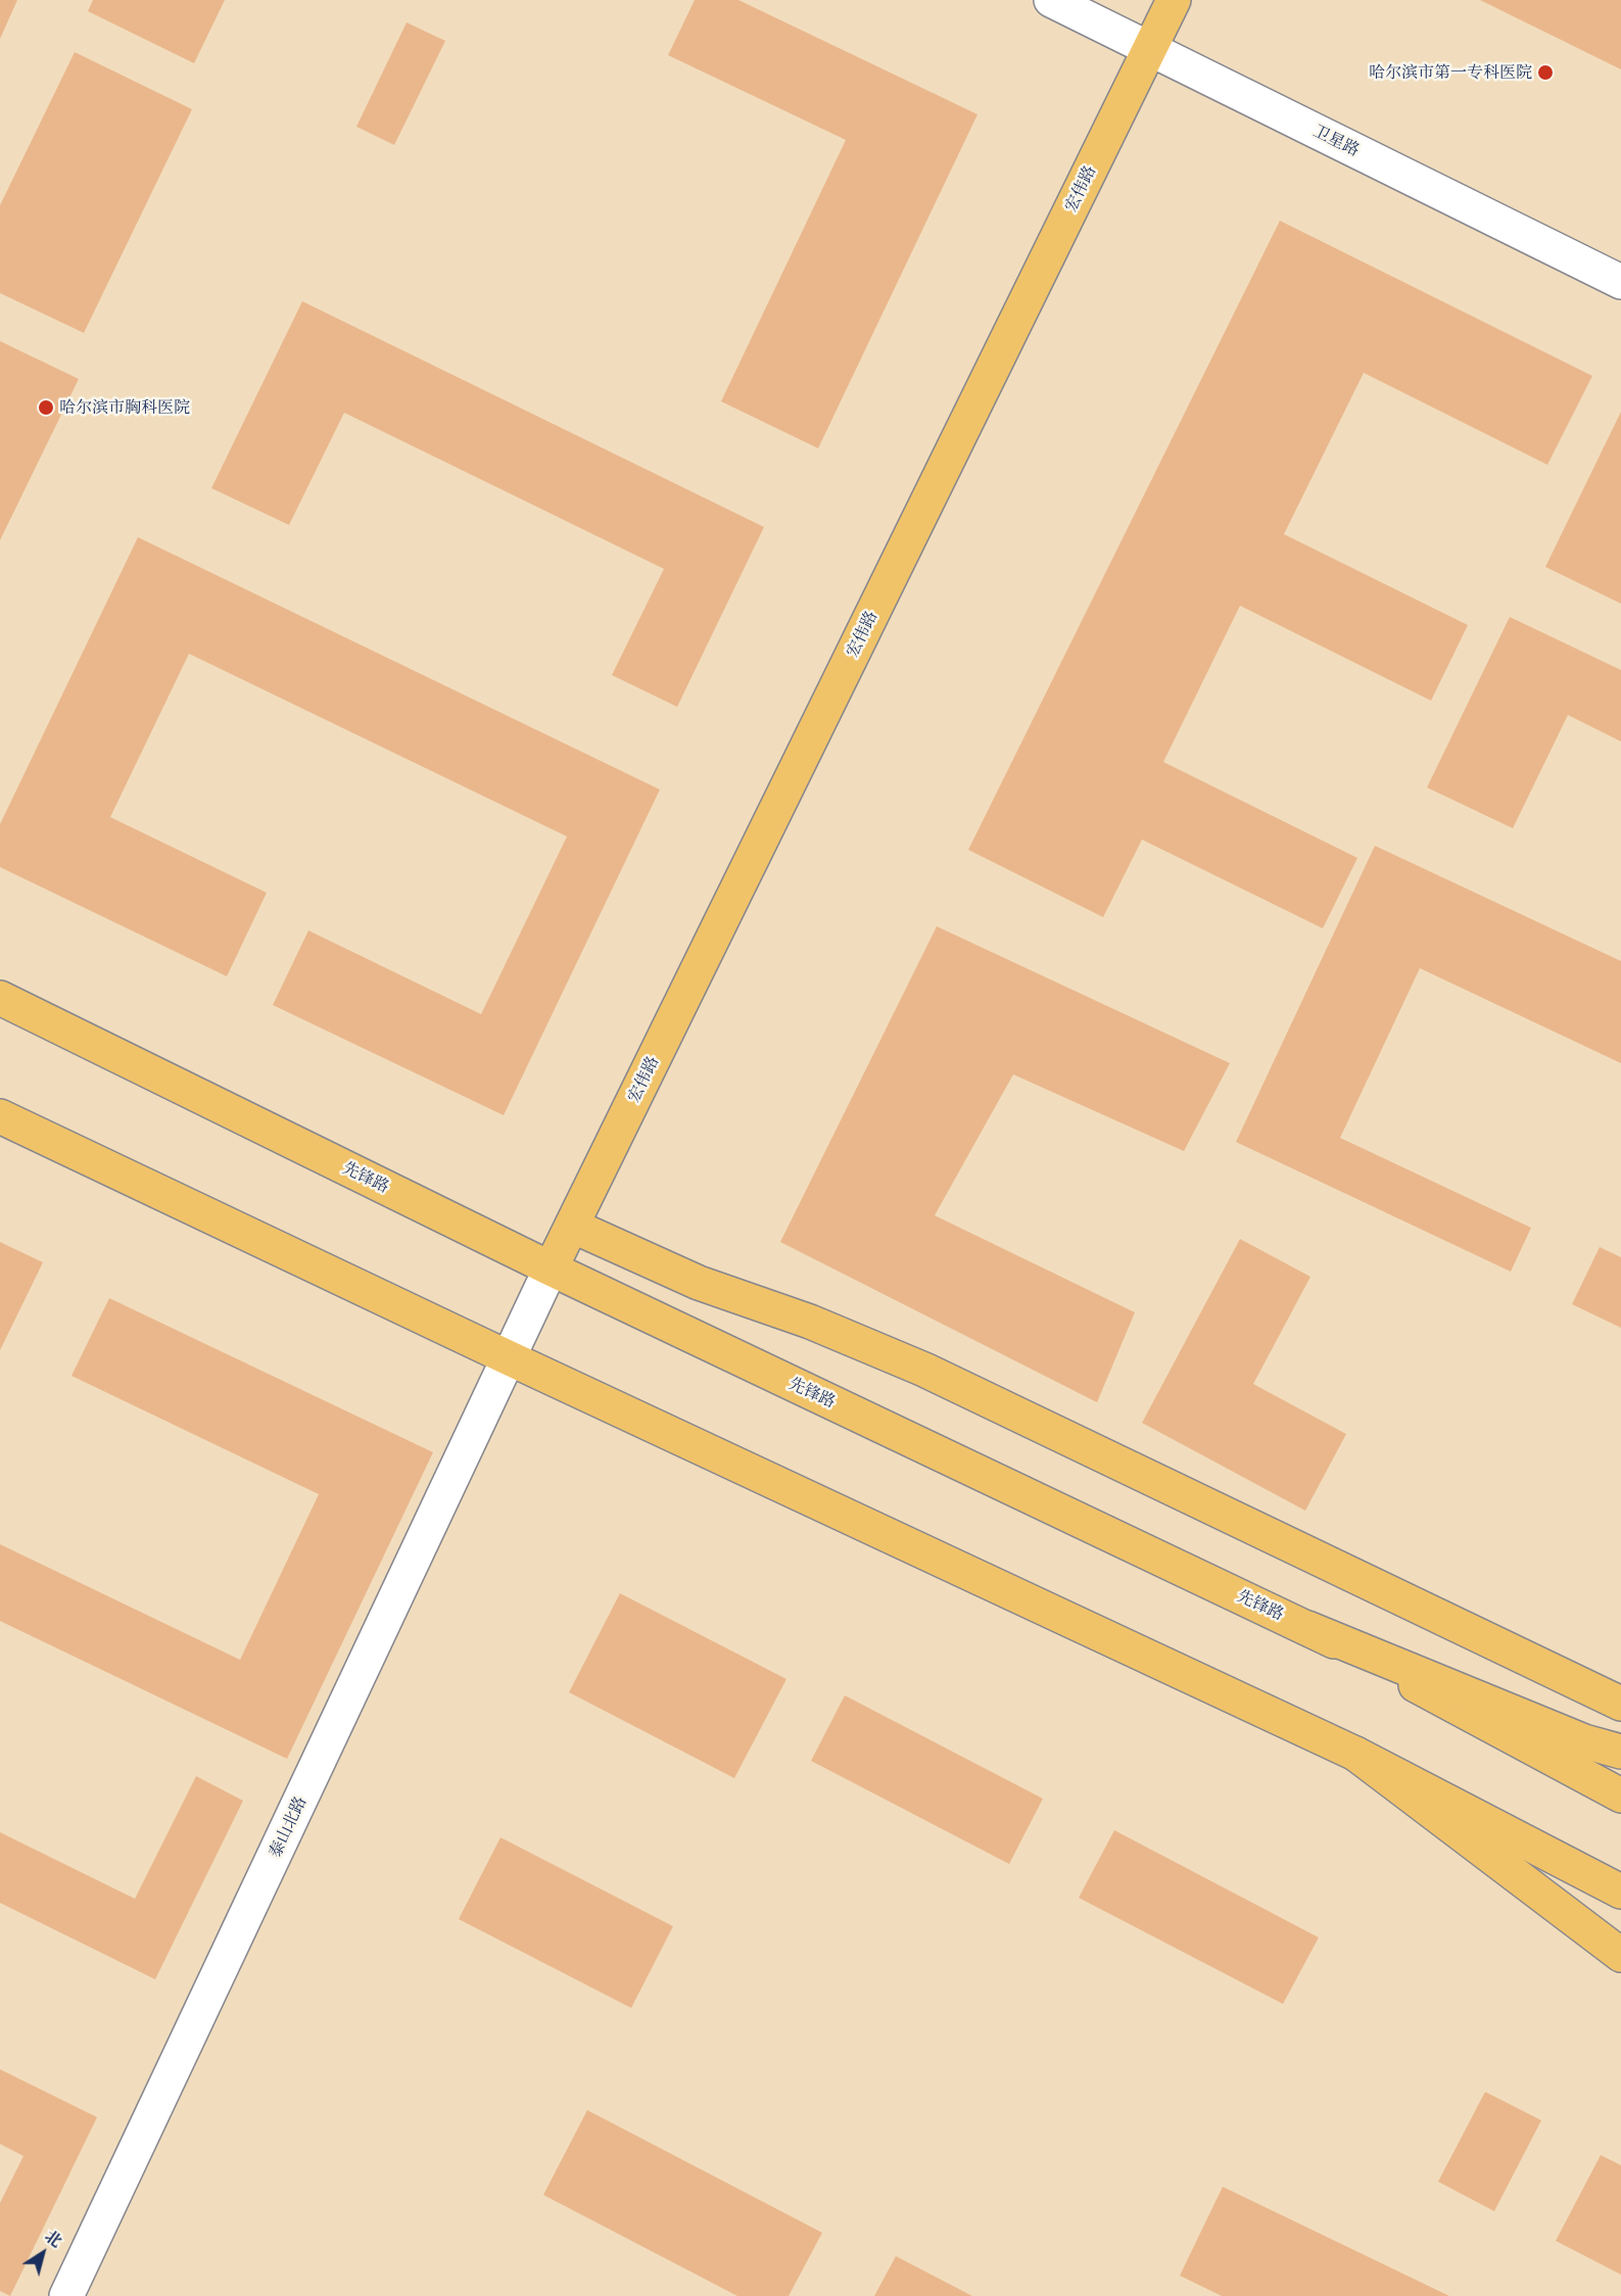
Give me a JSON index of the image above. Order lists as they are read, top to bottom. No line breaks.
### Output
{"streets":{"main road":["宏伟路","先锋路"],"street":["卫星路","泰山北路"]},"crossings":[["卫星路","宏伟路"],["宏伟路","先锋路"],["宏伟路","泰山北路"],["先锋路","泰山北路"]],"places":["哈尔滨市第一专科医院","哈尔滨市胸科医院"],"north":"top right"}
